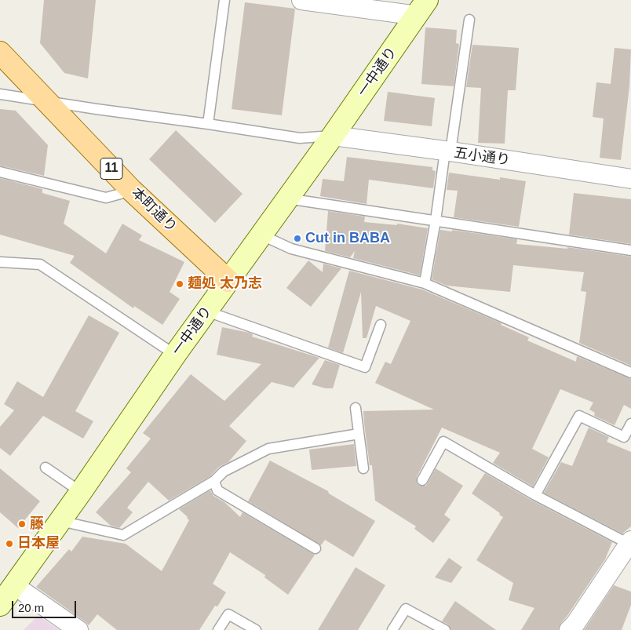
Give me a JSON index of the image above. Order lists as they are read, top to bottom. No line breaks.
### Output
{"streets":{"main road":["11","本町通り"],"street":["一中通り","五小通り"]},"crossings":[["一中通り","五小通り"],["一中通り","本町通り"]],"places":["Cut in BABA","麺処 太乃志","藤","日本屋"],"scale_bar":"20 m"}
